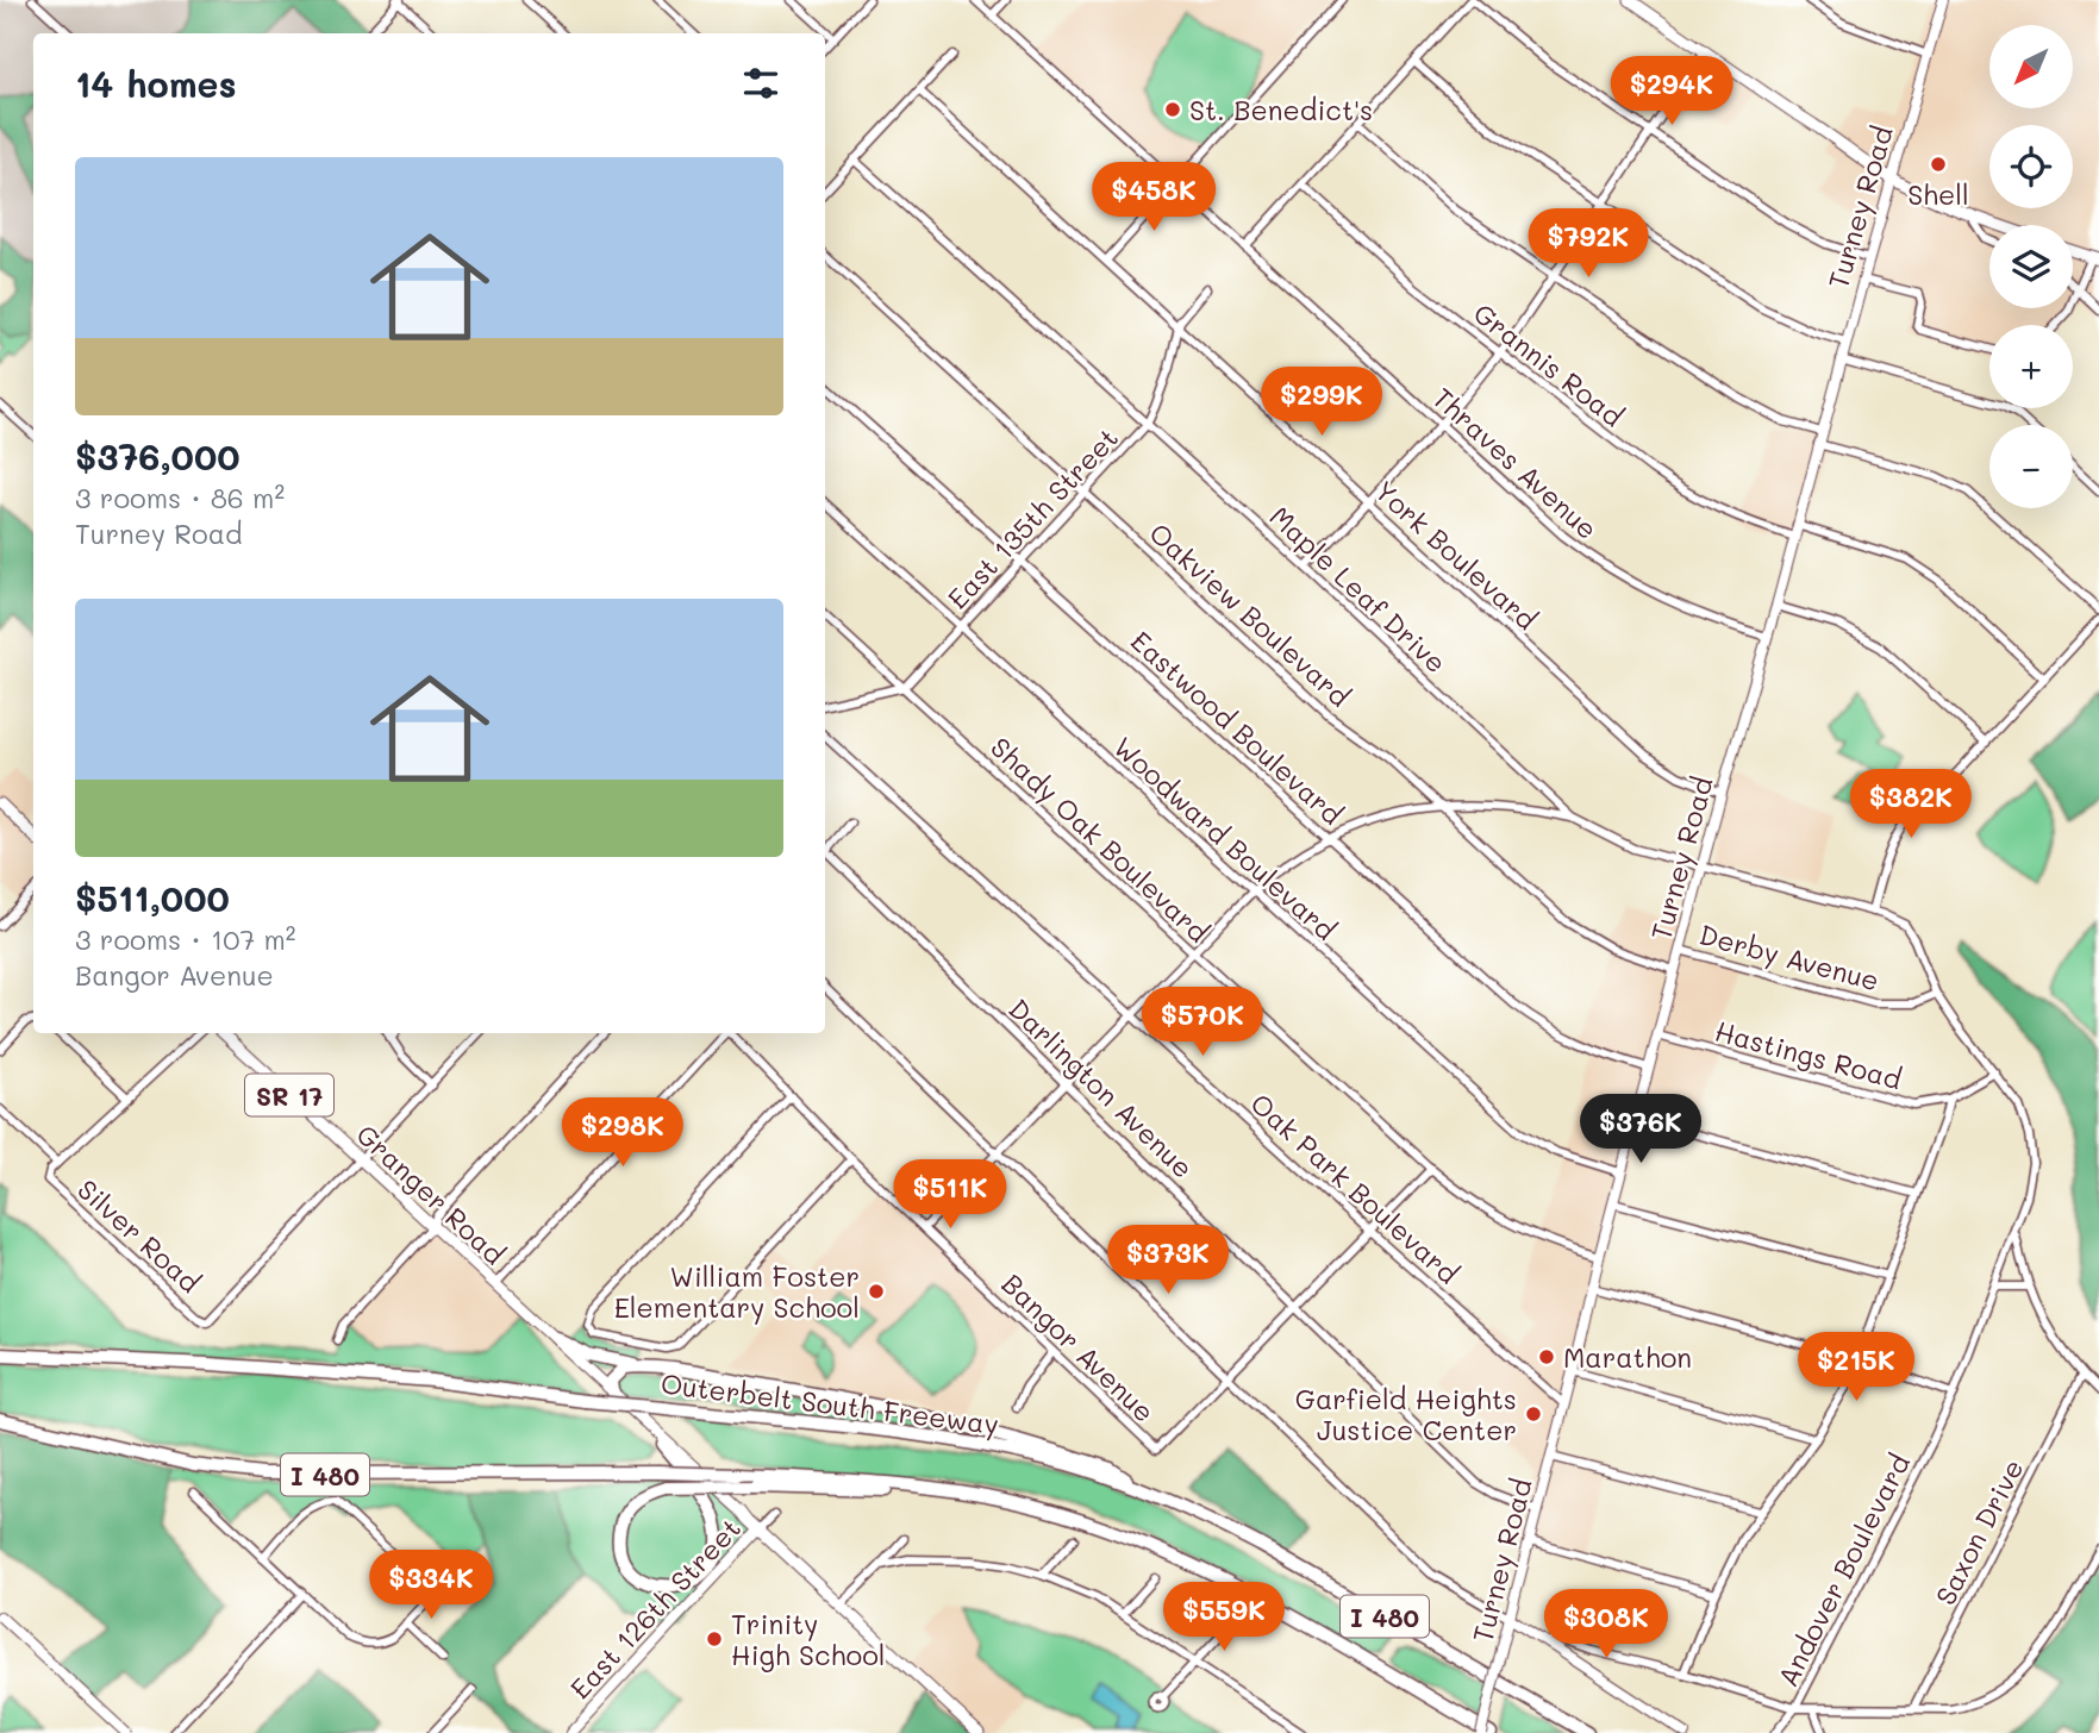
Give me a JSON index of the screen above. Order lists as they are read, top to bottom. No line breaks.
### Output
{"streets":{"highway":["Outerbelt South Freeway","I 480"],"main road":["Turney Road","SR 17","Granger Road","East 126th Street"],"street":["Grannis Road","Thraves Avenue","East 135th Street","York Boulevard","Maple Leaf Drive","Oakview Boulevard","Eastwood Boulevard","Woodward Boulevard","Shady Oak Boulevard","Derby Avenue","Hastings Road","Darlington Avenue","Oak Park Boulevard","Silver Road","Bangor Avenue","Saxon Drive","Andover Boulevard"]},"crossings":[["Turney Road","Grannis Road"],["Turney Road","Thraves Avenue"],["Turney Road","York Boulevard"],["Turney Road","Maple Leaf Drive"],["Turney Road","Oakview Boulevard"],["Turney Road","Eastwood Boulevard"],["Turney Road","Woodward Boulevard"],["Turney Road","Shady Oak Boulevard"],["Turney Road","Derby Avenue"],["Turney Road","Hastings Road"],["Turney Road","Darlington Avenue"],["Turney Road","Oak Park Boulevard"],["East 135th Street","York Boulevard"],["East 135th Street","Maple Leaf Drive"],["East 135th Street","Oakview Boulevard"],["East 135th Street","Eastwood Boulevard"],["East 135th Street","Woodward Boulevard"],["East 135th Street","Shady Oak Boulevard"],["Maple Leaf Drive","Andover Boulevard"],["Derby Avenue","Andover Boulevard"],["Granger Road","Silver Road"],["Granger Road","East 126th Street"]],"places":["St. Benedict's","Shell","William Foster Elementary School","Marathon","Garfield Heights Justice Center","Trinity High School"],"north":"bottom left","page":{"map_buttons":["+","−"],"heading":"14 homes","price":["$294K","$458K","$792K","$299K","$382K","$570K","$376K","$298K","$511K","$373K","$215K","$334K","$559K","$308K"],"list":[{"name":"$376,000","note":"3 rooms · 86 m² · Turney Road"},{"name":"$511,000","note":"3 rooms · 107 m² · Bangor Avenue"}]}}
